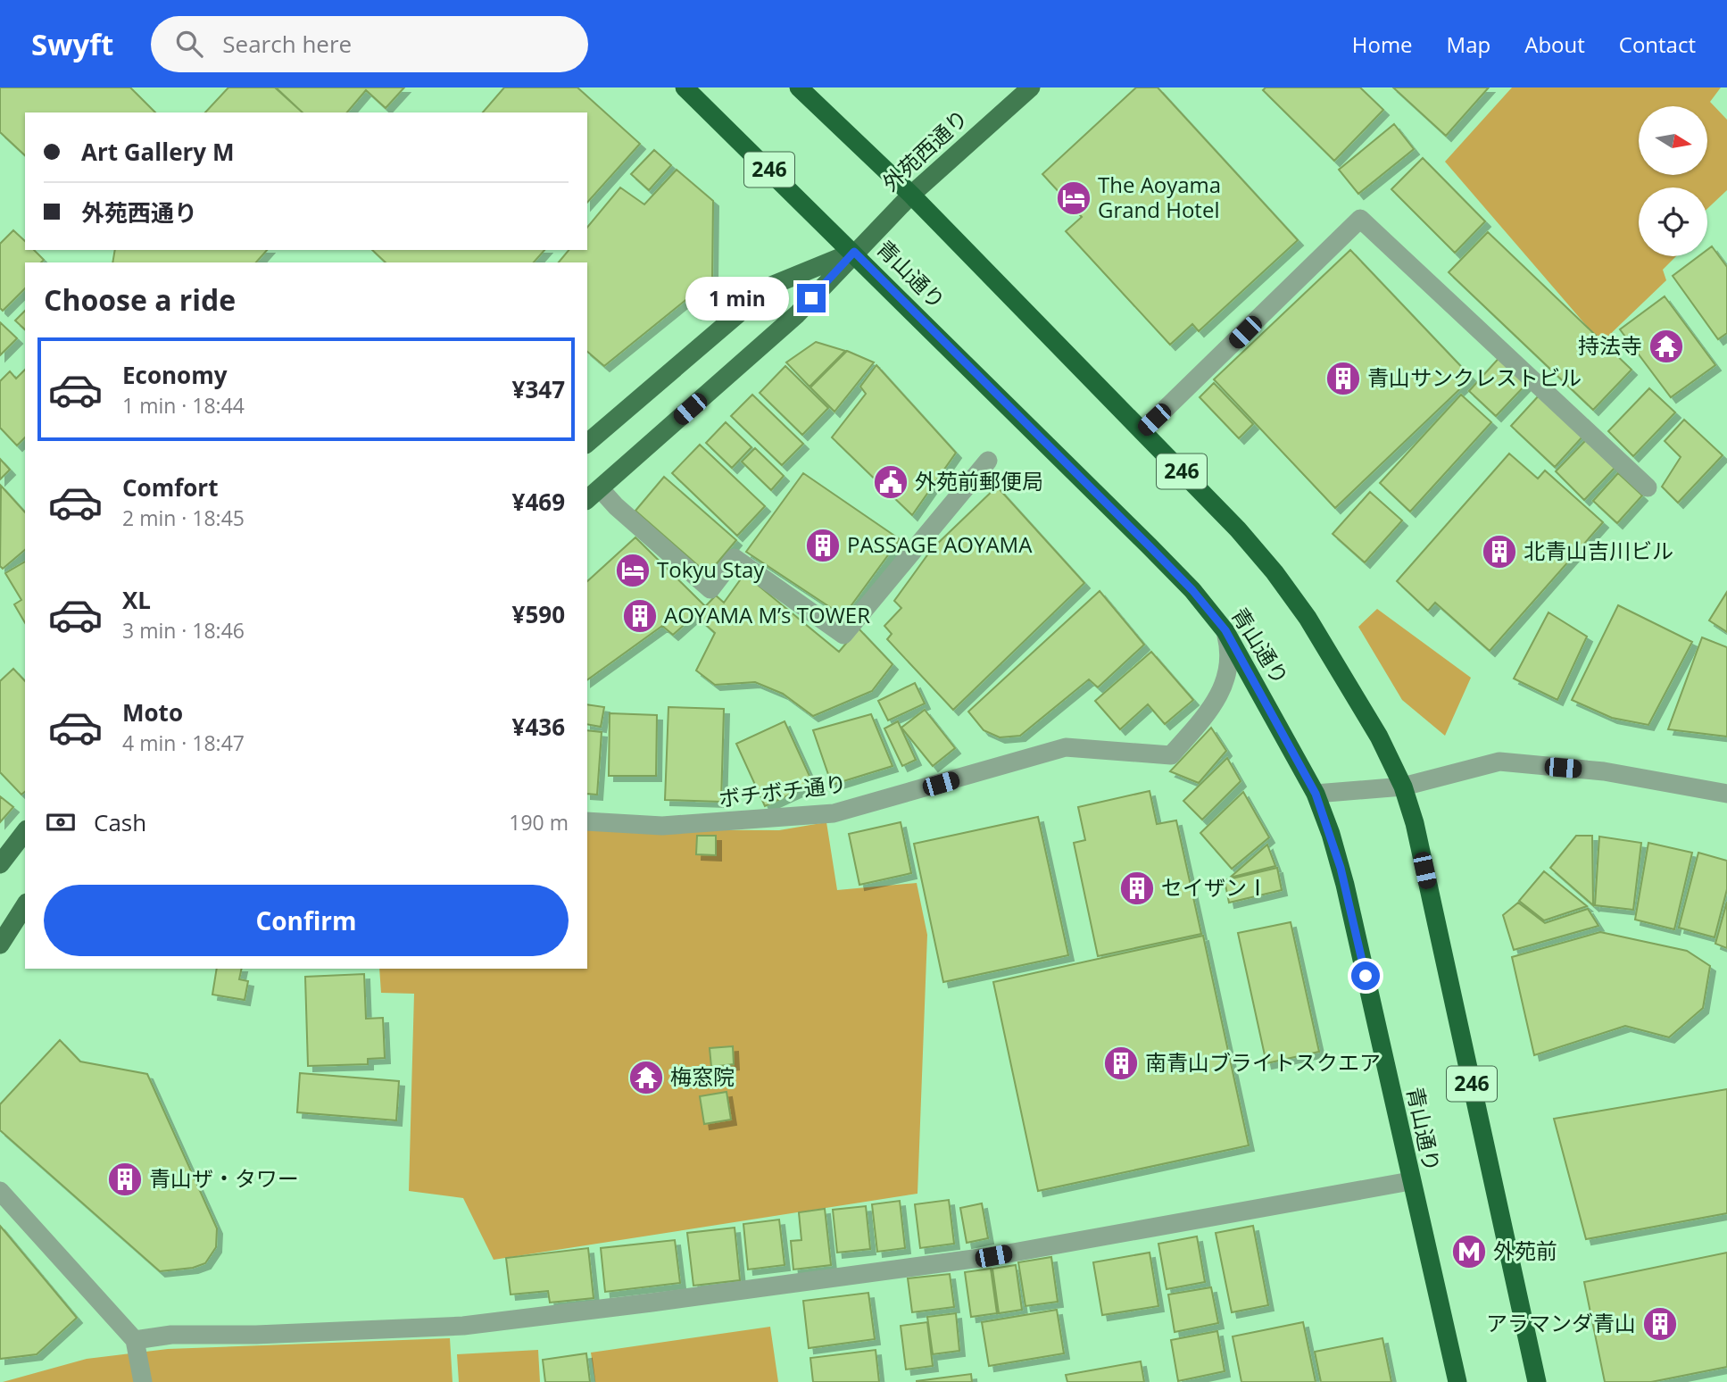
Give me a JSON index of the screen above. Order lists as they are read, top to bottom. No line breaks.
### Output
{"streets":{"highway":["246","青山通り"],"main road":["外苑西通り"],"street":["ボチボチ通り"]},"crossings":[["外苑西通り","246"],["外苑西通り","青山通り"],["青山通り","ボチボチ通り"]],"places":{"hotel":["The Aoyama Grand Hotel","Tokyu Stay"],"temple":["持法寺","梅窓院"],"building":["青山サンクレストビル","PASSAGE AOYAMA","北青山吉川ビル","AOYAMA M’s TOWER","セイザンⅠ","南青山ブライトスクエア","青山ザ・タワー","アラマンダ青山"],"public building":["外苑前郵便局"],"metro station":["外苑前"]},"north":"right","page":{"header":"Swyft","search":"Search here","nav":["Home","Map","About","Contact"],"banner":["Art Gallery M","外苑西通り"],"heading":"Choose a ride","bubble":"1 min","list":[{"name":"Economy","note":"1 min · 18:44","value":"¥347"},{"name":"Comfort","note":"2 min · 18:45","value":"¥469"},{"name":"XL","note":"3 min · 18:46","value":"¥590"},{"name":"Moto","note":"4 min · 18:47","value":"¥436"}],"pay":["Cash","190 m"],"buttons":"Confirm"}}
